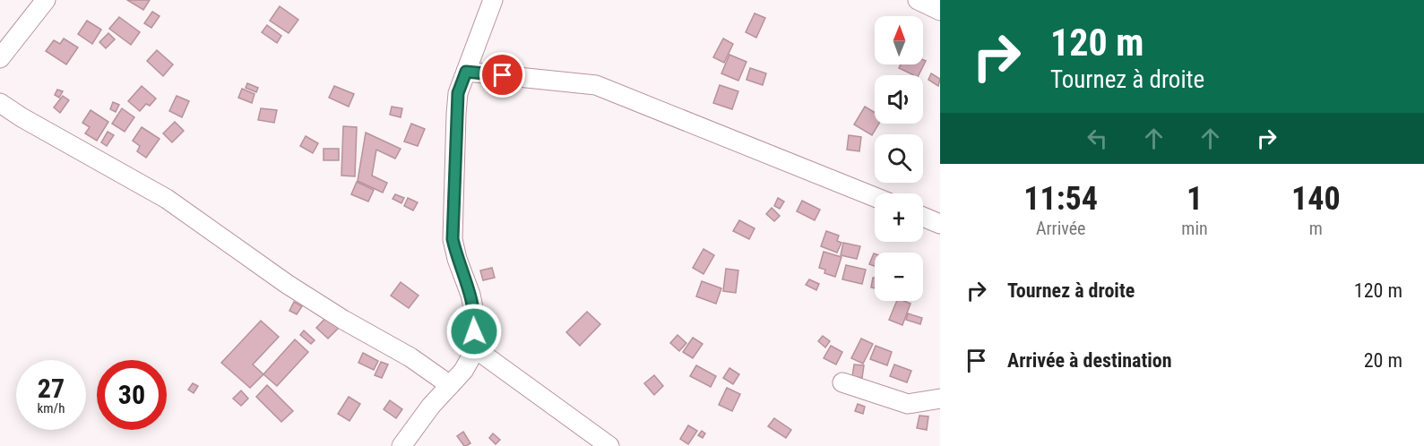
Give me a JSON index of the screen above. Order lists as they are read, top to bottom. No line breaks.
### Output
{"north":"top","page":{"turn":["120 m","Tournez à droite"],"map_buttons":["+","−"],"eta":["11:54","Arrivée","1","min","140","m"],"list":[{"name":"Tournez à droite","value":"120 m"},{"name":"Arrivée à destination","value":"20 m"}],"speed":"27 km/h","limit":"30"}}
